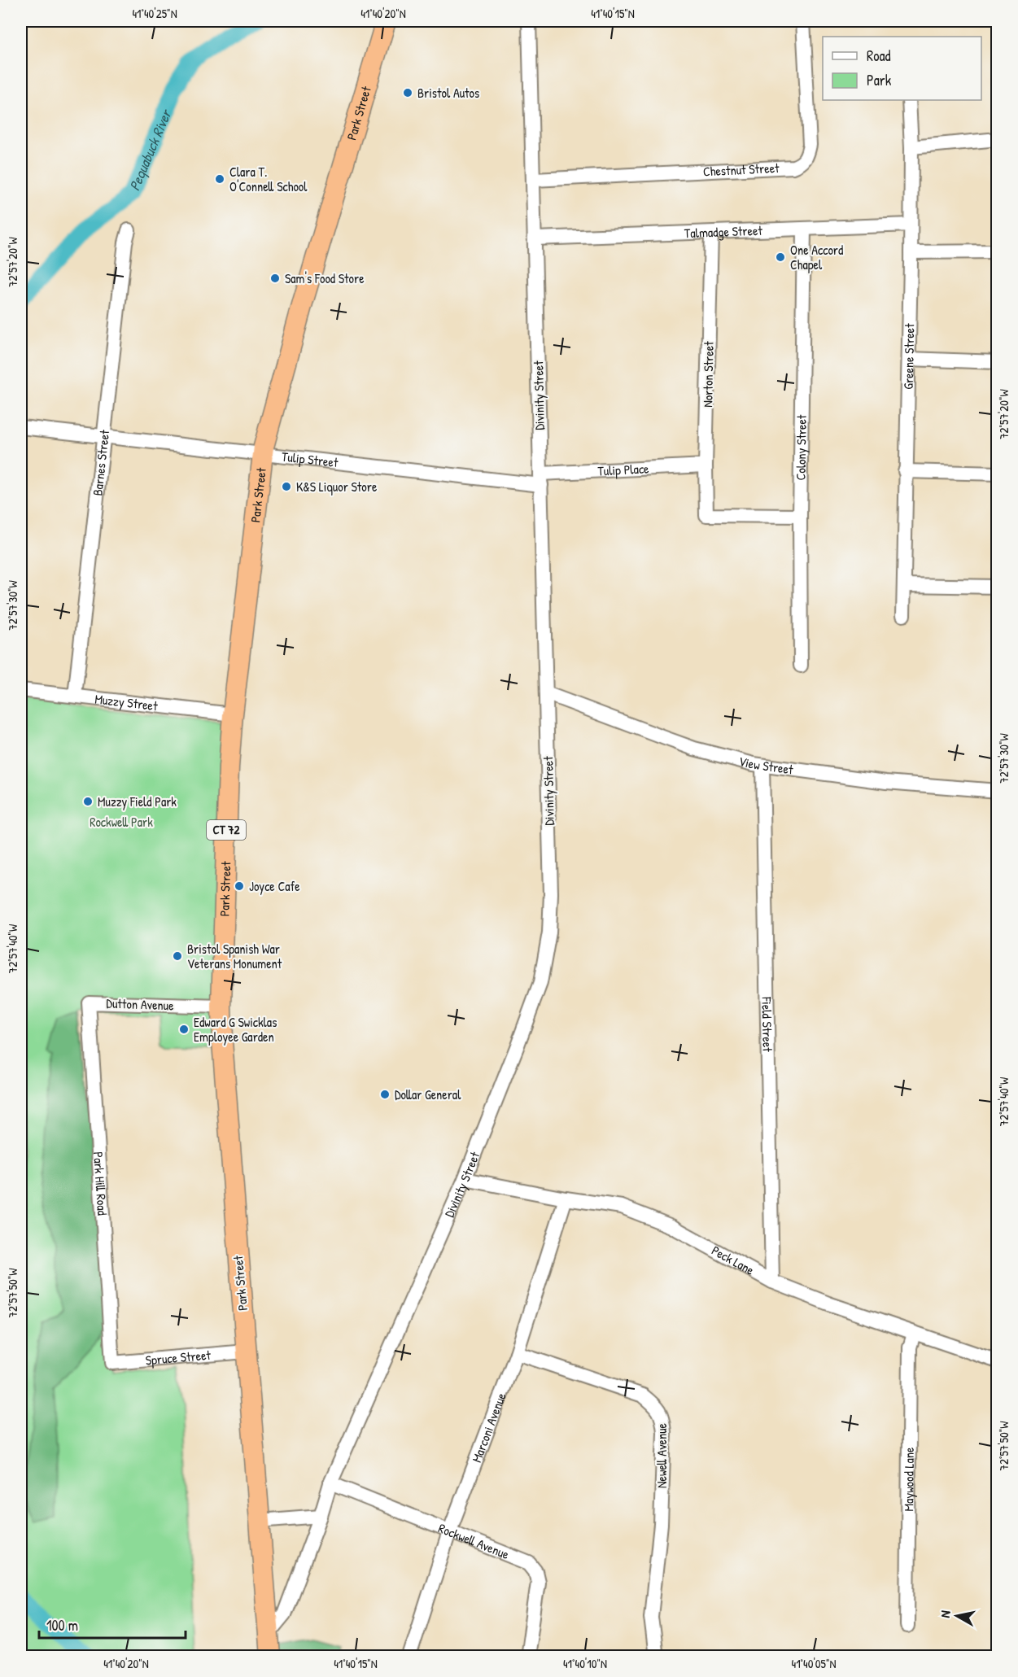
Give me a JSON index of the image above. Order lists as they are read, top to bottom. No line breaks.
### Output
{"streets":{"highway":["Park Street","CT 72"],"street":["Chestnut Street","Talmadge Street","Greene Street","Norton Street","Divinity Street","Colony Street","Tulip Street","Barnes Street","Tulip Place","Muzzy Street","View Street","Dutton Avenue","Field Street","Park Hill Road","Peck Lane","Spruce Street","Marconi Avenue","Newell Avenue","Maywood Lane","Rockwell Avenue"]},"crossings":[["Park Street","Divinity Street"],["Park Street","Tulip Street"],["Park Street","Muzzy Street"],["Park Street","Dutton Avenue"],["Park Street","Spruce Street"],["Chestnut Street","Divinity Street"],["Talmadge Street","Greene Street"],["Talmadge Street","Norton Street"],["Talmadge Street","Divinity Street"],["Talmadge Street","Colony Street"],["Norton Street","Colony Street"],["Norton Street","Tulip Place"],["Divinity Street","Tulip Street"],["Divinity Street","Tulip Place"],["Divinity Street","View Street"],["Divinity Street","Peck Lane"],["Divinity Street","Rockwell Avenue"],["Tulip Street","Barnes Street"],["Tulip Street","Tulip Place"],["Barnes Street","Muzzy Street"],["View Street","Field Street"],["Dutton Avenue","Park Hill Road"],["Field Street","Peck Lane"],["Park Hill Road","Spruce Street"],["Peck Lane","Marconi Avenue"],["Peck Lane","Maywood Lane"],["Marconi Avenue","Newell Avenue"],["Marconi Avenue","Rockwell Avenue"]],"water":["Pequabuck River"],"parks":["Rockwell Park"],"places":["Bristol Autos","Clara T. O'Connell School","One Accord Chapel","Sam's Food Store","K&S Liquor Store","Muzzy Field Park","Joyce Cafe","Bristol Spanish War Veterans Monument","Edward G Swicklas Employee Garden","Dollar General"],"legend":["Road","Park"],"scale_bar":"100 m","north":"left","coordinates":["41°40'25\"N","41°40'20\"N","41°40'15\"N","72°57'20\"W","72°57'30\"W","72°57'40\"W","72°57'50\"W","41°40'10\"N","41°40'05\"N"]}
